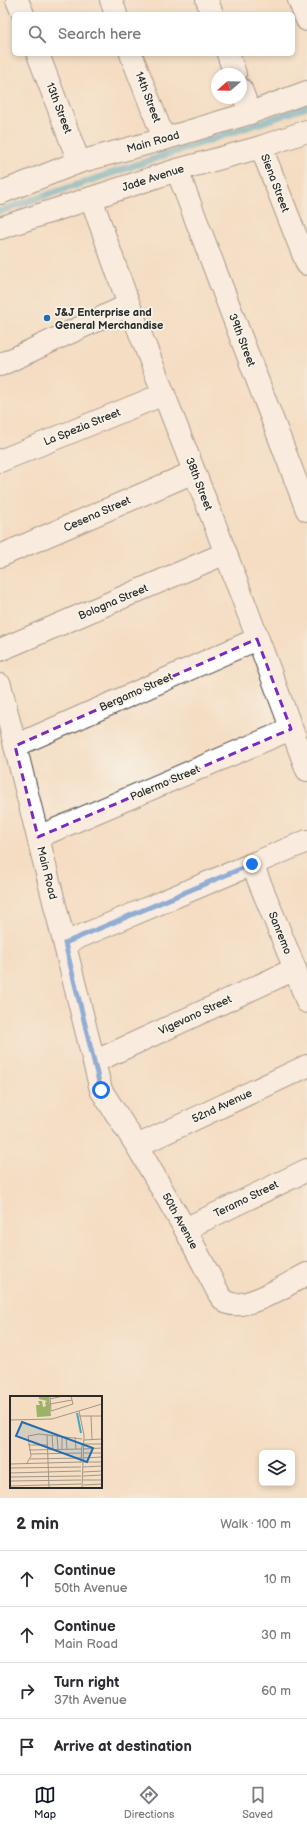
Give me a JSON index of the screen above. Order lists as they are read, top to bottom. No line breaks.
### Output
{"streets":{"street":["14th Street","13th Street","Main Road","Jade Avenue","Siena Street","39th Street","La Spezia Street","38th Street","Cesena Street","Bologna Street","Bergamo Street","Palermo Street","Sanremo","Vigevano Street","52nd Avenue","Teramo Street","50th Avenue"]},"crossings":[["14th Street","Main Road"],["13th Street","Main Road"],["Main Road","Bergamo Street"],["Main Road","Palermo Street"],["Main Road","Vigevano Street"],["Main Road","50th Avenue"],["Jade Avenue","Siena Street"],["Jade Avenue","39th Street"],["Jade Avenue","38th Street"],["La Spezia Street","38th Street"],["38th Street","Cesena Street"],["38th Street","Bologna Street"],["38th Street","Bergamo Street"],["38th Street","Palermo Street"],["Sanremo","Vigevano Street"],["Vigevano Street","50th Avenue"],["52nd Avenue","50th Avenue"],["Teramo Street","50th Avenue"]],"places":["J&J Enterprise and General Merchandise"],"north":"left","page":{"search":"Search here","heading":["2 min","Walk · 100 m"],"list":[["Continue","50th Avenue","10 m"],["Continue","Main Road","30 m"],["Turn right","37th Avenue","60 m"],"Arrive at destination"],"nav":["Map","Directions","Saved"]}}
